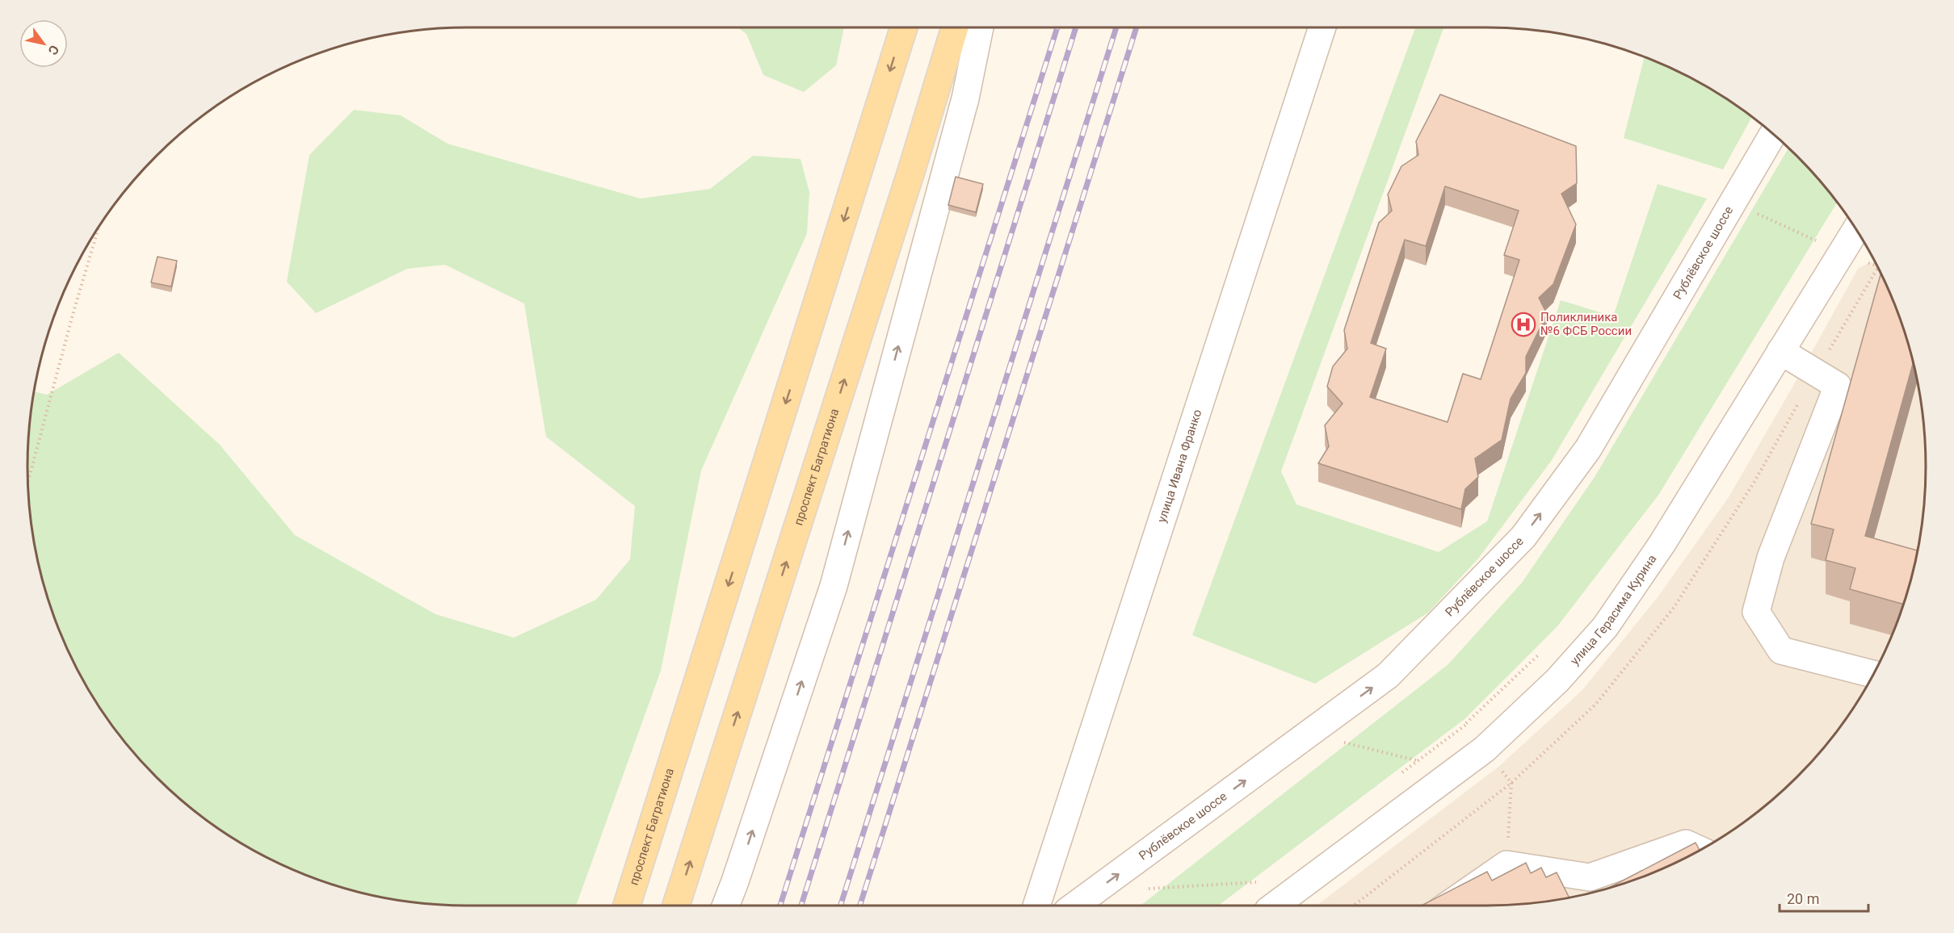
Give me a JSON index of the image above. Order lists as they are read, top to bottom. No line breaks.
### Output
{"streets":{"main road":["проспект Багратиона"],"street":["Рублёвское шоссе","улица Ивана Франко","улица Герасима Курина"]},"one_way":["Рублёвское шоссе"],"places":{"hospital":["Поликлиника №6 ФСБ России"]},"scale_bar":"20 m","north":"bottom right"}
